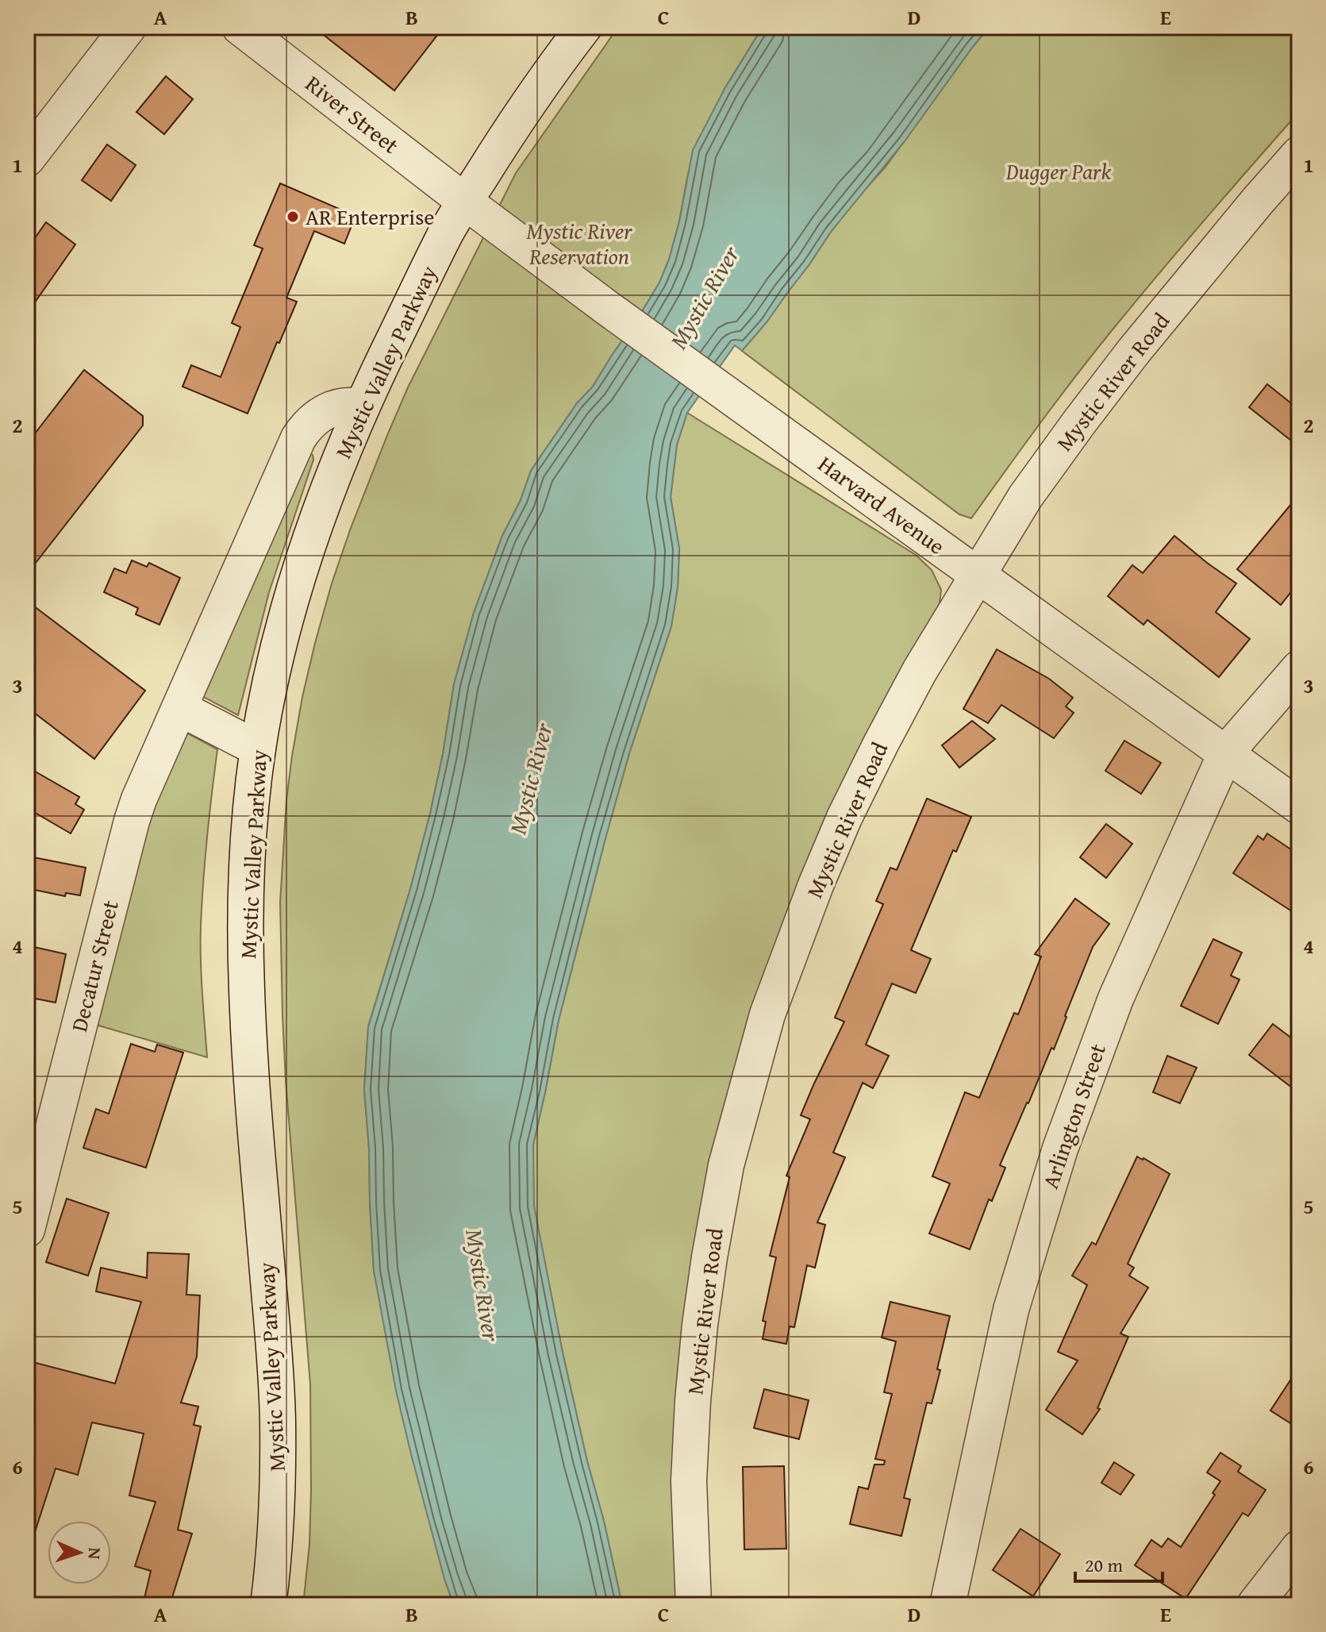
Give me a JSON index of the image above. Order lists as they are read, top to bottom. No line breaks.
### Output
{"streets":{"street":["River Street","Mystic Valley Parkway","Mystic River Road","Harvard Avenue","Decatur Street","Arlington Street"]},"crossings":[["River Street","Mystic Valley Parkway"],["River Street","Harvard Avenue"],["Mystic Valley Parkway","Harvard Avenue"],["Mystic Valley Parkway","Decatur Street"],["Mystic River Road","Harvard Avenue"],["Harvard Avenue","Arlington Street"]],"water":["Mystic River"],"parks":["Dugger Park","Mystic River Reservation"],"places":["AR Enterprise"],"scale_bar":"20 m","north":"right","grid":{"columns":["A","B","C","D","E"],"rows":["1","2","3","4","5","6"]}}
